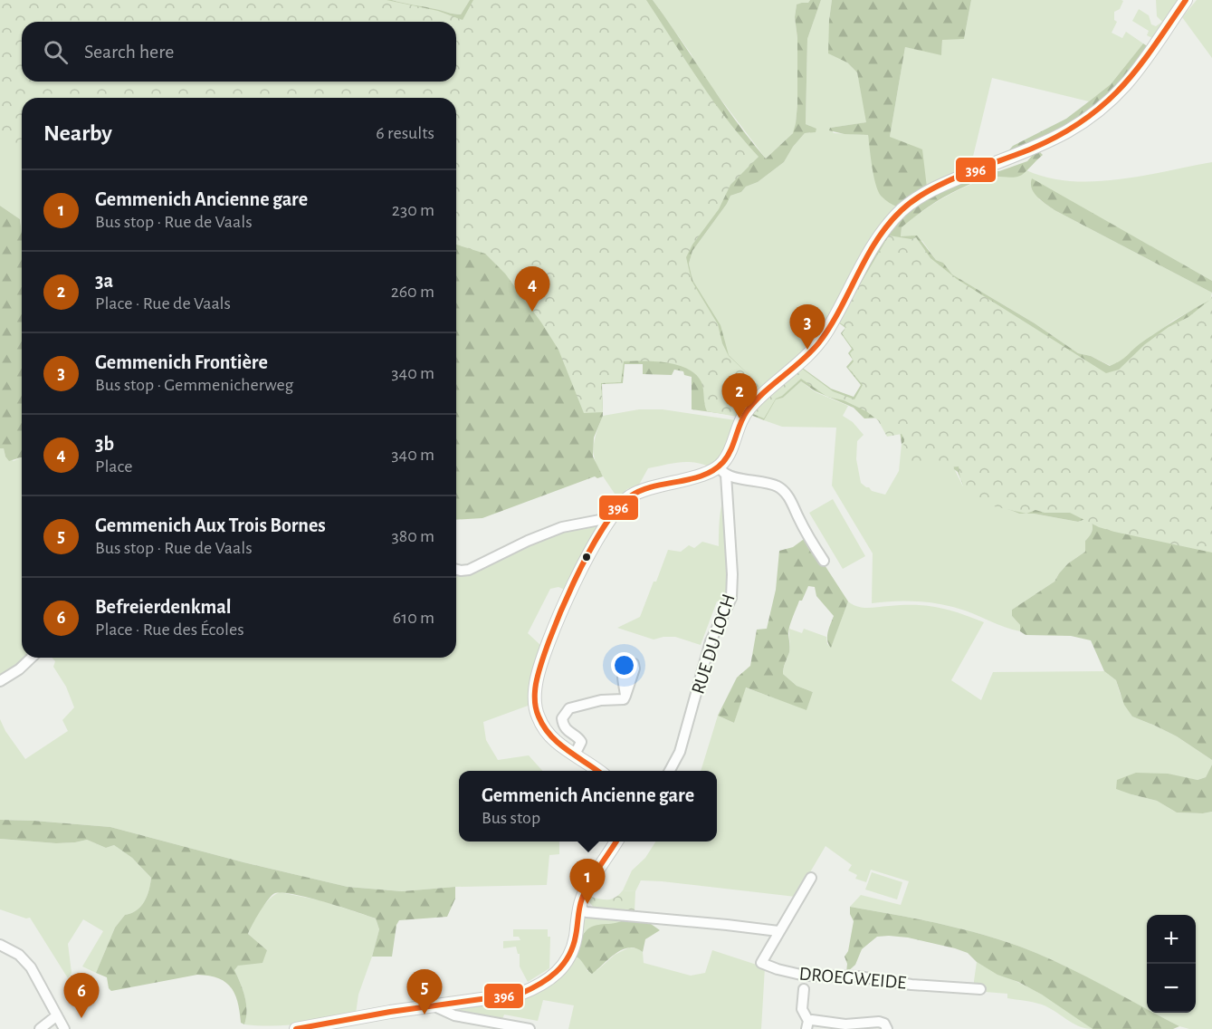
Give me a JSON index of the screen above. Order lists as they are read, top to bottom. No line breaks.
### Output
{"streets":{"street":["RUE DU LOCH","DROEGWEIDE"]},"lines":["transit line 396"],"page":{"search":"Search here","heading":["Nearby","6 results"],"list":[{"mark":"1","name":"Gemmenich Ancienne gare","note":"Bus stop · Rue de Vaals","value":"230 m"},{"mark":"2","name":"3a","note":"Place · Rue de Vaals","value":"260 m"},{"mark":"3","name":"Gemmenich Frontière","note":"Bus stop · Gemmenicherweg","value":"340 m"},{"mark":"4","name":"3b","note":"Place","value":"340 m"},{"mark":"5","name":"Gemmenich Aux Trois Bornes","note":"Bus stop · Rue de Vaals","value":"380 m"},{"mark":"6","name":"Befreierdenkmal","note":"Place · Rue des Écoles","value":"610 m"}],"pins":["4","3","2","1","5","6"],"popup":["Gemmenich Ancienne gare","Bus stop"],"map_buttons":["+","−"]}}
